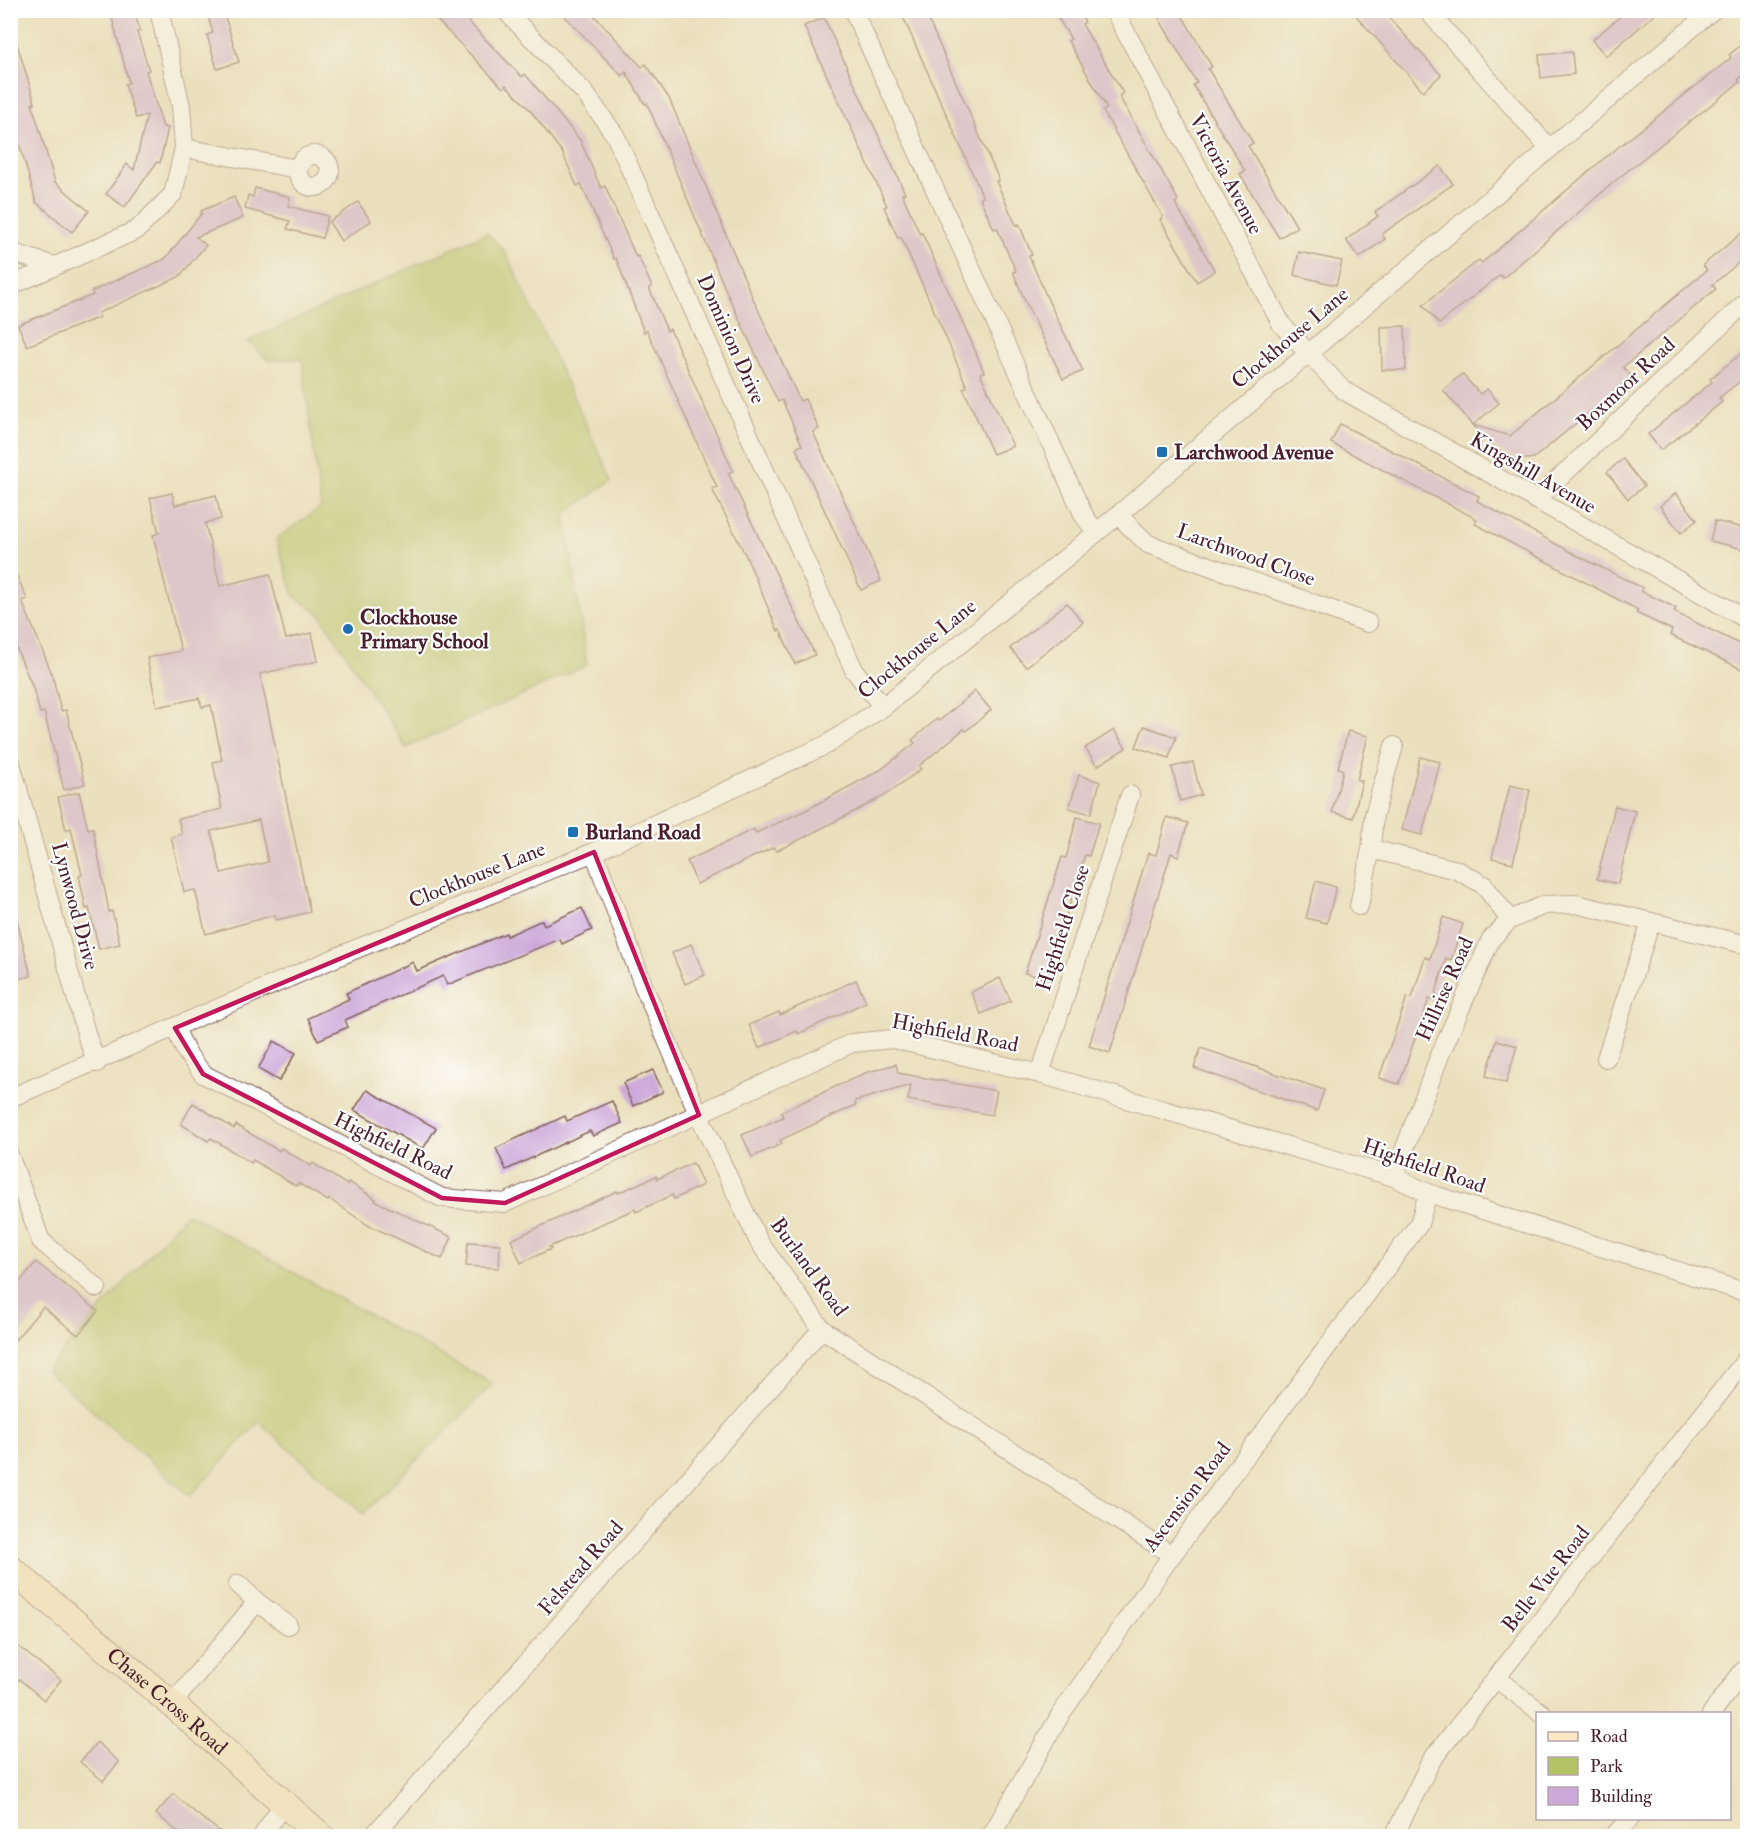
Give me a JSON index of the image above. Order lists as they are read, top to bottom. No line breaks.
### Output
{"streets":{"main road":["Chase Cross Road"],"street":["Victoria Avenue","Clockhouse Lane","Dominion Drive","Boxmoor Road","Kingshill Avenue","Larchwood Close","Lynwood Drive","Highfield Close","Hillrise Road","Highfield Road","Burland Road","Ascension Road","Felstead Road","Belle Vue Road"]},"crossings":[["Victoria Avenue","Clockhouse Lane"],["Victoria Avenue","Kingshill Avenue"],["Clockhouse Lane","Dominion Drive"],["Clockhouse Lane","Kingshill Avenue"],["Clockhouse Lane","Larchwood Close"],["Clockhouse Lane","Lynwood Drive"],["Clockhouse Lane","Highfield Road"],["Clockhouse Lane","Burland Road"],["Boxmoor Road","Kingshill Avenue"],["Highfield Close","Highfield Road"],["Hillrise Road","Highfield Road"],["Highfield Road","Burland Road"],["Highfield Road","Ascension Road"],["Burland Road","Ascension Road"],["Burland Road","Felstead Road"]],"places":{"transit":["Larchwood Avenue","Burland Road"],"other":["Clockhouse Primary School"]},"legend":["Road","Park","Building"]}
